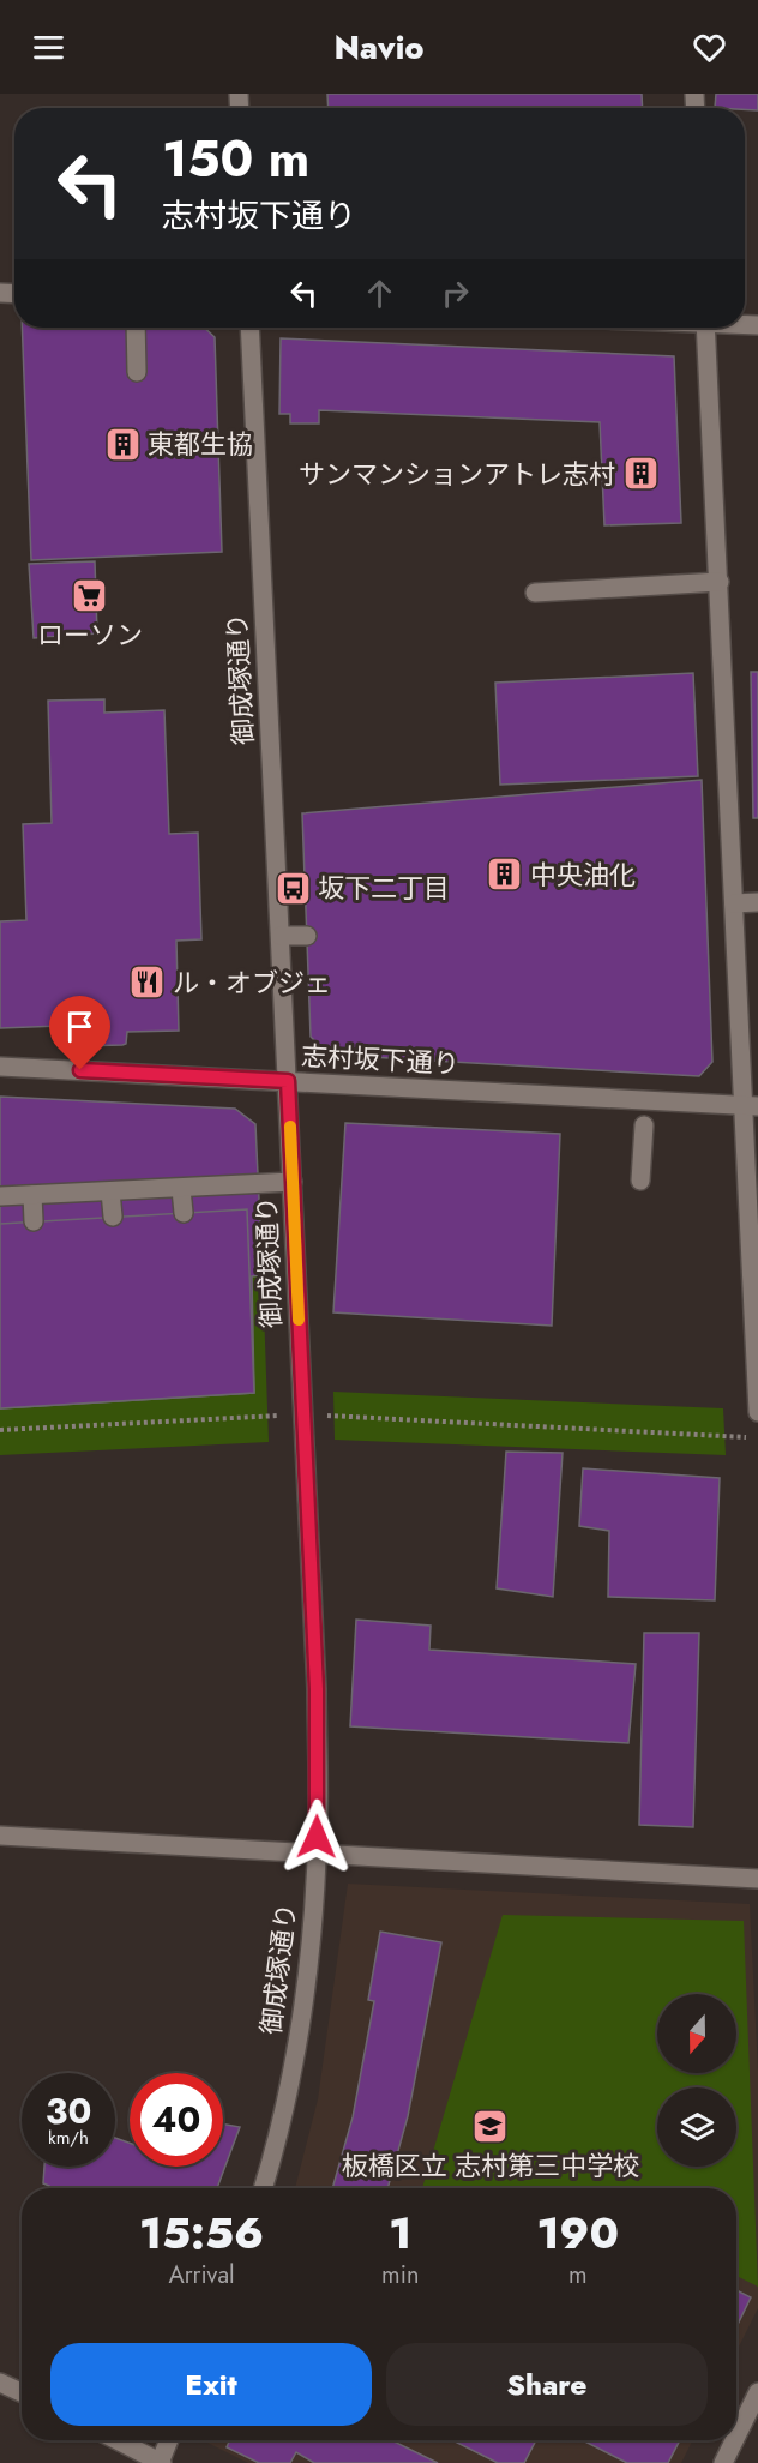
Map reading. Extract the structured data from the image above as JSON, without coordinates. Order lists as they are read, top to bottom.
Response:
{
  "streets": {
    "street": ["御成塚通り", "志村坂下通り"]
  },
  "crossings": [
    ["御成塚通り", "志村坂下通り"]
  ],
  "places": {
    "building": ["東都生協", "サンマンションアトレ志村", "中央油化"],
    "supermarket": ["ローソン"],
    "bus stop": ["坂下二丁目"],
    "restaurant": ["ル・オブジェ"],
    "school or university": ["板橋区立 志村第三中学校"]
  },
  "north": "bottom",
  "page": {
    "header": "Navio",
    "turn": ["150 m", "志村坂下通り"],
    "speed": "30 km/h",
    "limit": "40",
    "eta": [
      "15:56",
      "Arrival",
      "1",
      "min",
      "190",
      "m"
    ],
    "buttons": ["Exit", "Share"]
  }
}
